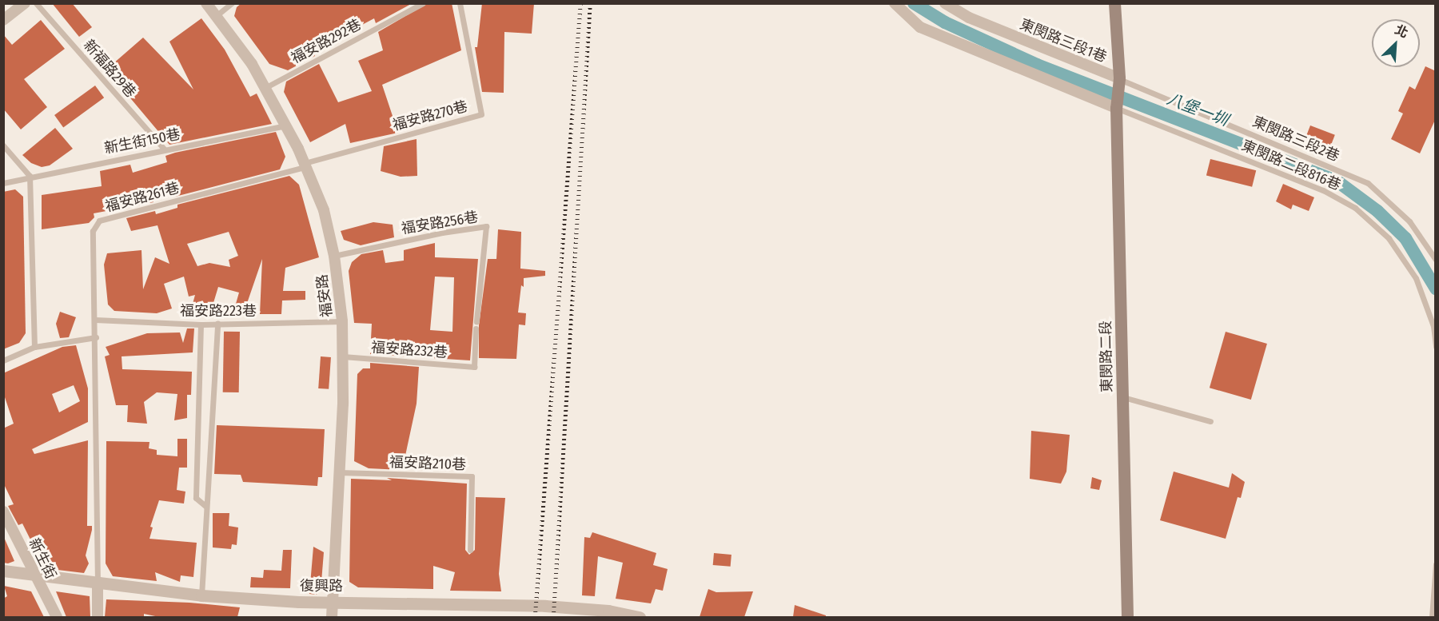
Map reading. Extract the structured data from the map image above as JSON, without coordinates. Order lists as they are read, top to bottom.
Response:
{
  "streets": {
    "main road": ["東閔路二段"],
    "street": [
      "東閔路三段1巷",
      "福安路",
      "新生街",
      "復興路"
    ],
    "lane": [
      "福安路292巷",
      "新福路29巷",
      "福安路270巷",
      "東閔路三段2巷",
      "新生街150巷",
      "東閔路二段816巷",
      "福安路261巷",
      "福安路256巷",
      "福安路223巷",
      "福安路232巷",
      "福安路210巷"
    ]
  },
  "crossings": [
    ["東閔路三段1巷", "東閔路三段2巷"],
    ["東閔路三段1巷", "東閔路二段"],
    ["福安路292巷", "福安路"],
    ["新福路29巷", "新生街150巷"],
    ["福安路270巷", "福安路261巷"],
    ["福安路270巷", "福安路"],
    ["東閔路三段2巷", "東閔路二段"],
    ["新生街150巷", "福安路"],
    ["東閔路二段816巷", "東閔路二段"],
    ["福安路261巷", "福安路"],
    ["福安路261巷", "福安路223巷"],
    ["福安路261巷", "復興路"],
    ["福安路256巷", "福安路"],
    ["福安路", "福安路223巷"],
    ["福安路", "福安路232巷"],
    ["福安路", "福安路210巷"],
    ["福安路", "復興路"],
    ["新生街", "復興路"]
  ],
  "water": ["八堡一圳"],
  "north": "top right"
}
